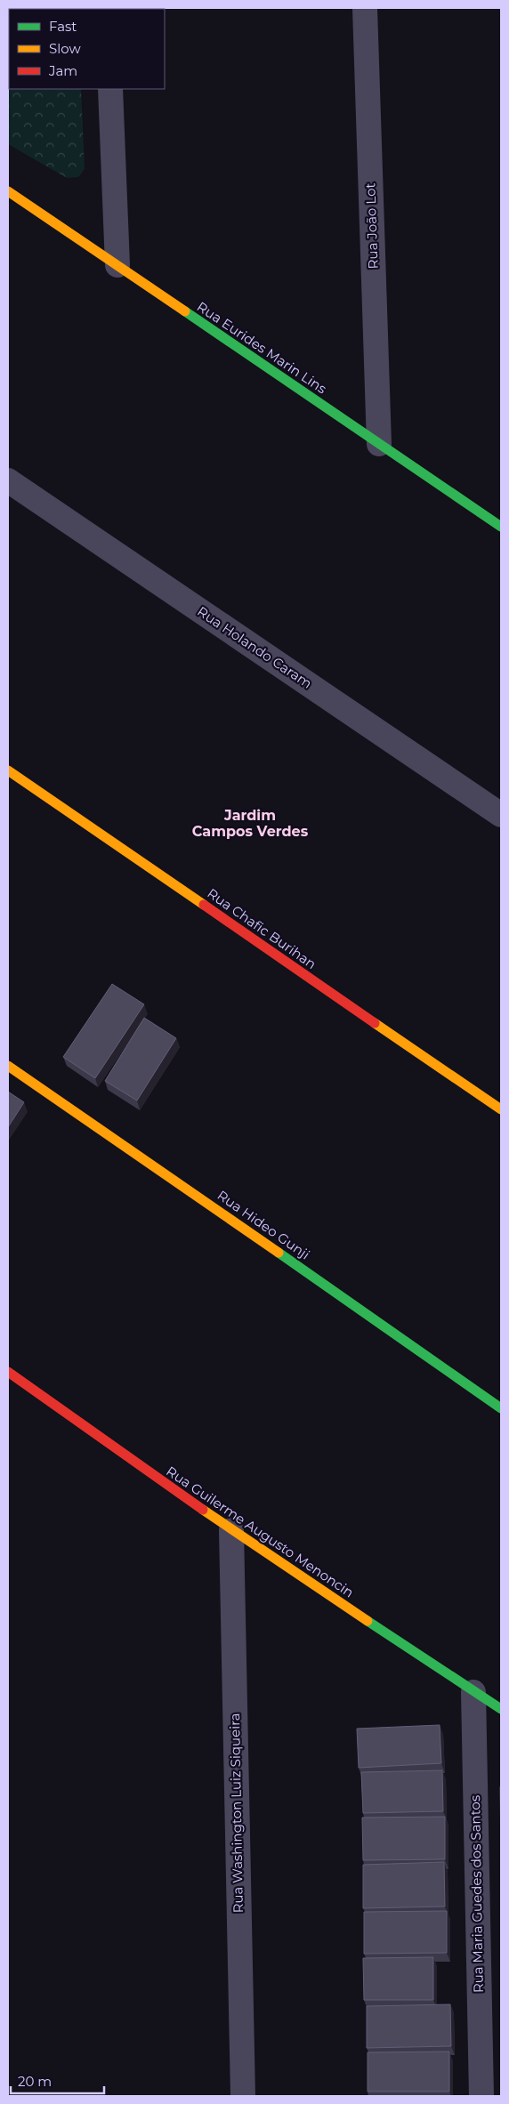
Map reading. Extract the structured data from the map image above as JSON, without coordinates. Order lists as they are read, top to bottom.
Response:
{
  "streets": {
    "street": [
      "Rua João Lot",
      "Rua Eurides Marin Lins",
      "Rua Holando Caram",
      "Rua Chafic Burihan",
      "Rua Hideo Gunji",
      "Rua Guilerme Augusto Menoncin",
      "Rua Washington Luiz Siqueira",
      "Rua Maria Guedes dos Santos"
    ]
  },
  "crossings": [
    ["Rua João Lot", "Rua Eurides Marin Lins"],
    ["Rua Guilerme Augusto Menoncin", "Rua Washington Luiz Siqueira"],
    ["Rua Guilerme Augusto Menoncin", "Rua Maria Guedes dos Santos"]
  ],
  "districts": ["Jardim Campos Verdes"],
  "legend": ["Fast", "Slow", "Jam"],
  "scale_bar": "20 m"
}
